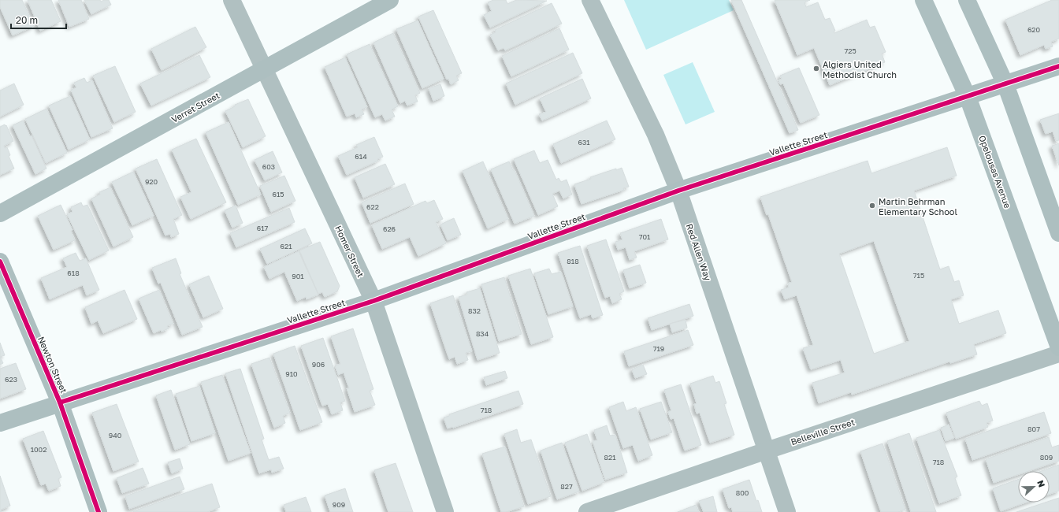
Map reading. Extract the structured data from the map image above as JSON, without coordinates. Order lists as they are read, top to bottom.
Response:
{
  "streets": {
    "street": [
      "Verret Street",
      "Vallette Street",
      "Opelousas Avenue",
      "Homer Street",
      "Red Allen Way",
      "Newton Street",
      "Belleville Street"
    ]
  },
  "crossings": [
    ["Verret Street", "Homer Street"],
    ["Vallette Street", "Opelousas Avenue"],
    ["Vallette Street", "Homer Street"],
    ["Vallette Street", "Red Allen Way"],
    ["Vallette Street", "Newton Street"],
    ["Red Allen Way", "Belleville Street"]
  ],
  "places": ["Algiers United Methodist Church", "Martin Behrman Elementary School"],
  "house_numbers": [
    "620",
    "725",
    "631",
    "614",
    "603",
    "920",
    "615",
    "622",
    "617",
    "626",
    "701",
    "621",
    "818",
    "618",
    "715",
    "901",
    "832",
    "834",
    "719",
    "906",
    "910",
    "623",
    "718",
    "807",
    "940",
    "1002",
    "821",
    "809",
    "718",
    "827",
    "800",
    "909"
  ],
  "scale_bar": "20 m",
  "north": "right"
}
